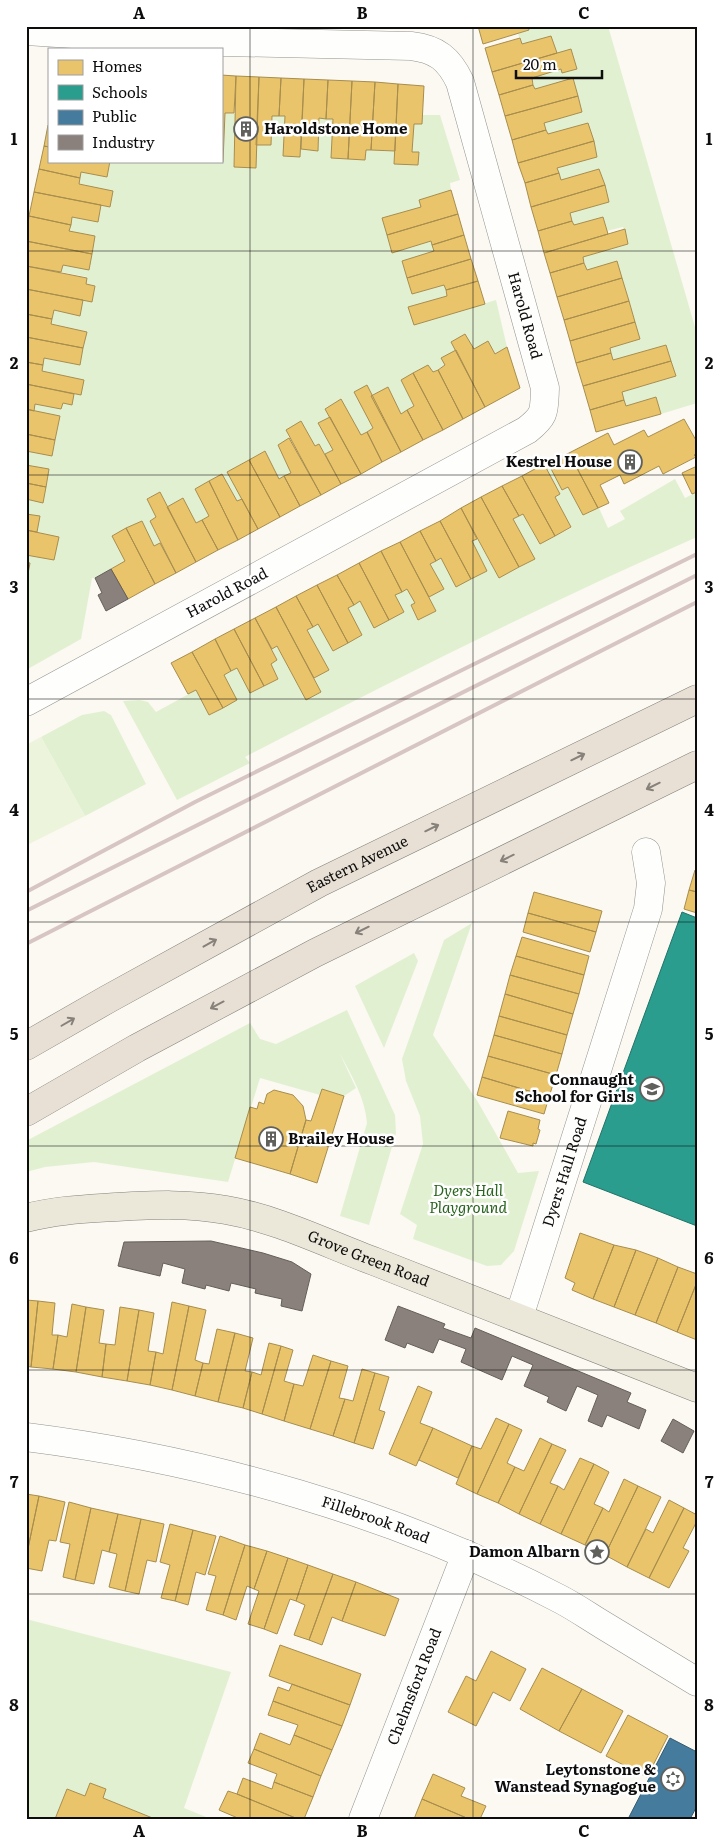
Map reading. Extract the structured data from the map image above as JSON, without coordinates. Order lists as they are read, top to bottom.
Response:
{
  "streets": {
    "highway": ["Eastern Avenue"],
    "main road": ["Grove Green Road"],
    "street": [
      "Harold Road",
      "Dyers Hall Road",
      "Fillebrook Road",
      "Chelmsford Road"
    ]
  },
  "crossings": [
    ["Dyers Hall Road", "Grove Green Road"],
    ["Fillebrook Road", "Chelmsford Road"]
  ],
  "parks": ["Dyers Hall Playground"],
  "places": {
    "building": ["Haroldstone Home", "Kestrel House", "Brailey House"],
    "school or university": ["Connaught School for Girls"],
    "place": ["Damon Albarn"],
    "synagogue": ["Leytonstone & Wanstead Synagogue"]
  },
  "legend": [
    "Homes",
    "Schools",
    "Public",
    "Industry"
  ],
  "scale_bar": "20 m",
  "grid": {
    "columns": ["A", "B", "C"],
    "rows": [
      "1",
      "2",
      "3",
      "4",
      "5",
      "6",
      "7",
      "8"
    ]
  }
}
